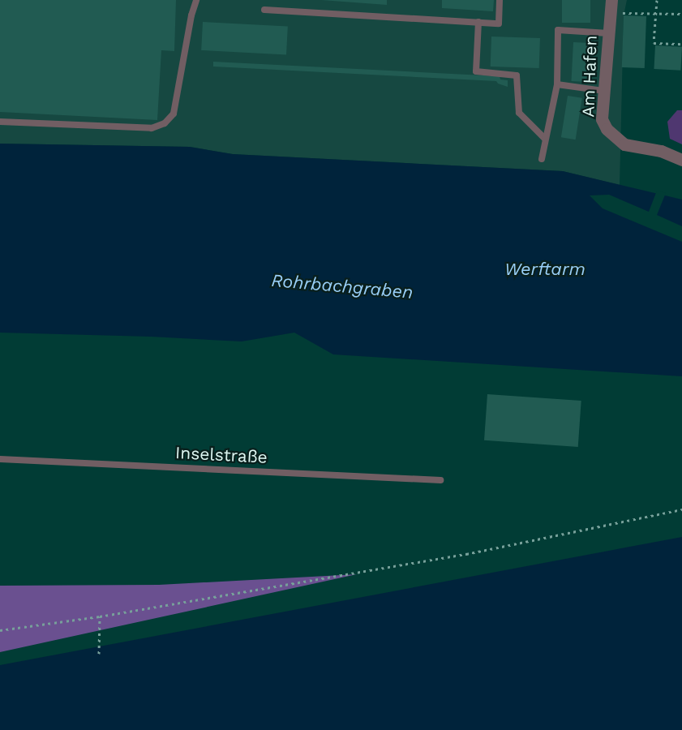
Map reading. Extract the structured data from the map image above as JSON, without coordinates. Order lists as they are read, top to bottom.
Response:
{
  "streets": {
    "street": ["Am Hafen"],
    "lane": ["Inselstraße"]
  },
  "water": ["Werftarm", "Rohrbachgraben"]
}
